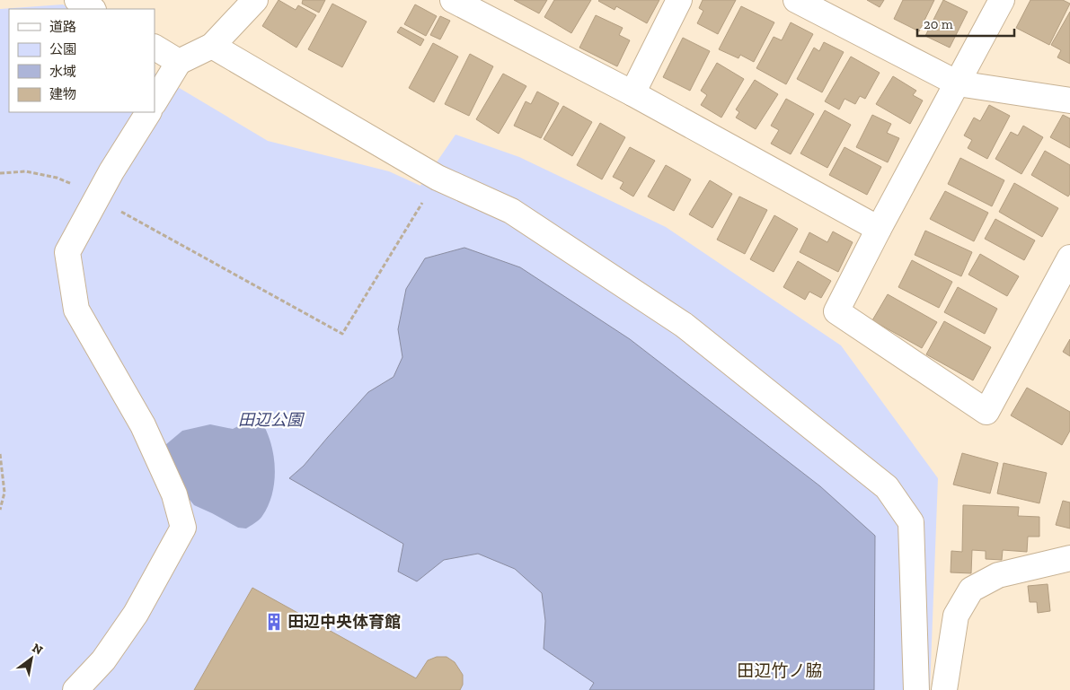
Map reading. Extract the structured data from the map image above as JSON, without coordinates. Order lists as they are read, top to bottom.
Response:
{
  "districts": ["田辺竹ノ脇"],
  "parks": ["田辺公園"],
  "places": {
    "building": ["田辺中央体育館"]
  },
  "legend": [
    "道路",
    "公園",
    "水域",
    "建物"
  ],
  "scale_bar": "20 m",
  "north": "top right"
}
